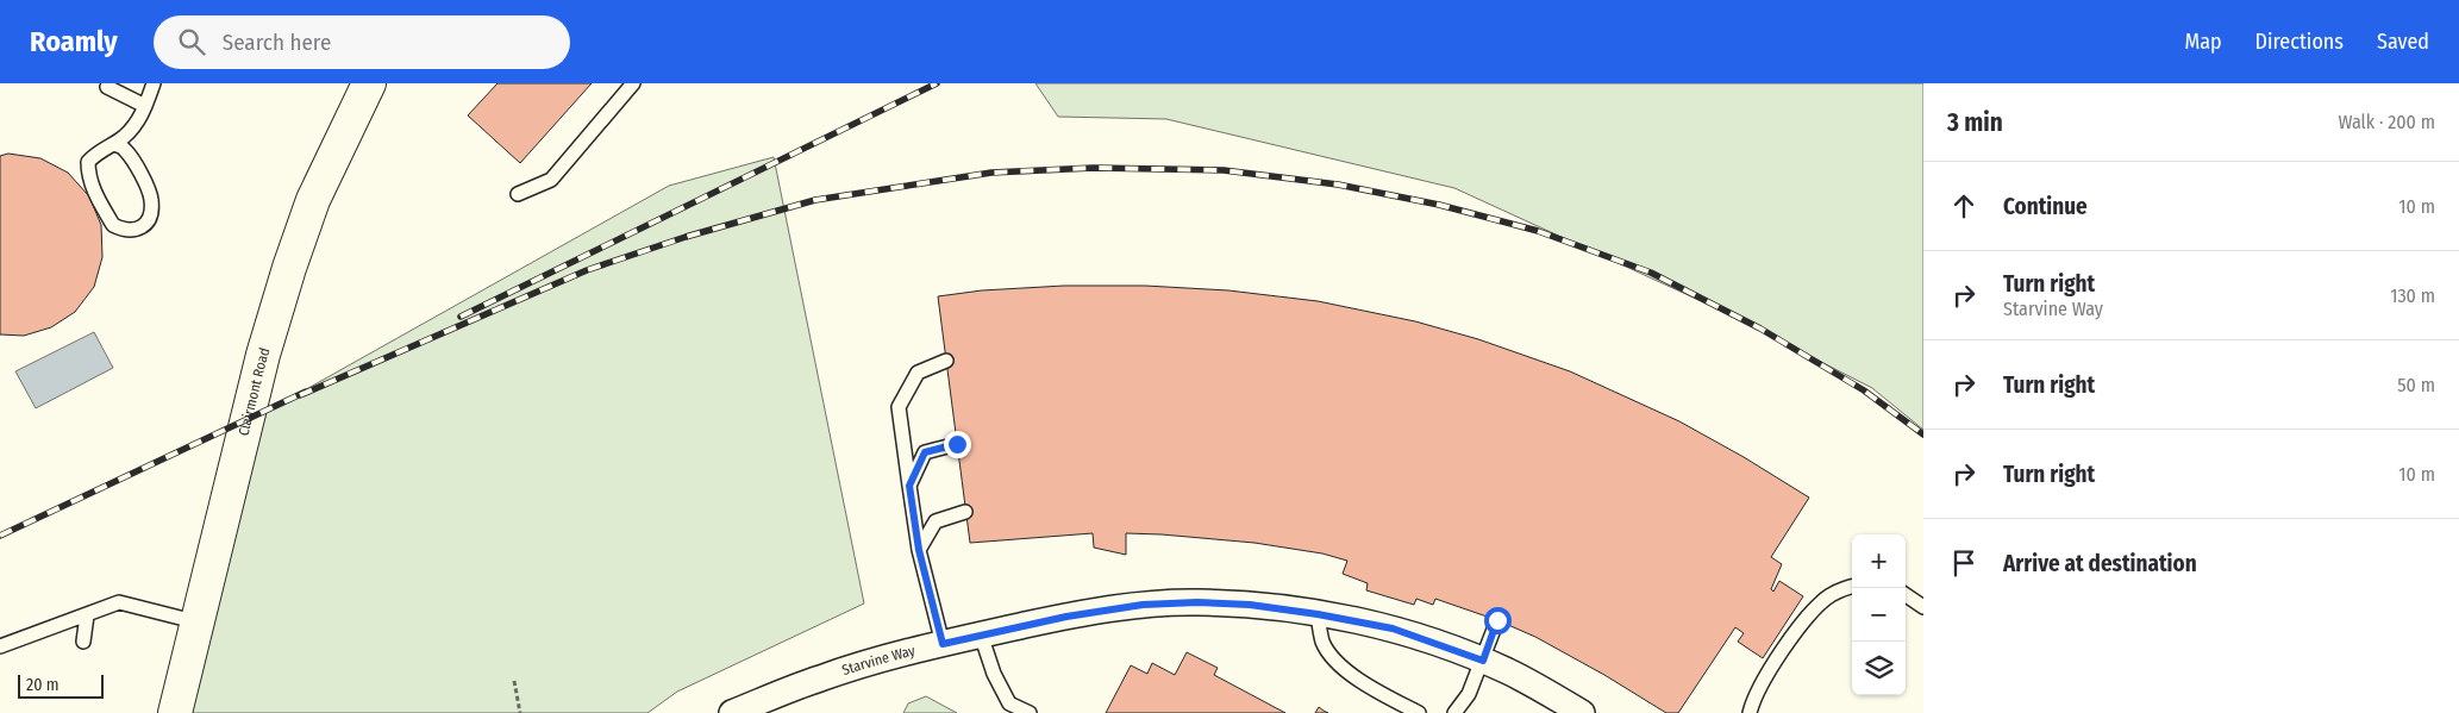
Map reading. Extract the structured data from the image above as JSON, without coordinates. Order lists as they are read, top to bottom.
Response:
{
  "streets": {
    "main road": ["Clairmont Road"],
    "street": ["Starvine Way"]
  },
  "scale_bar": "20 m",
  "page": {
    "header": "Roamly",
    "search": "Search here",
    "nav": ["Map", "Directions", "Saved"],
    "heading": ["3 min", "Walk · 200 m"],
    "list": [
      ["Continue", "10 m"],
      ["Turn right", "Starvine Way", "130 m"],
      ["Turn right", "50 m"],
      ["Turn right", "10 m"],
      "Arrive at destination"
    ],
    "map_buttons": ["+", "−"],
    "scale": "20 m"
  }
}
